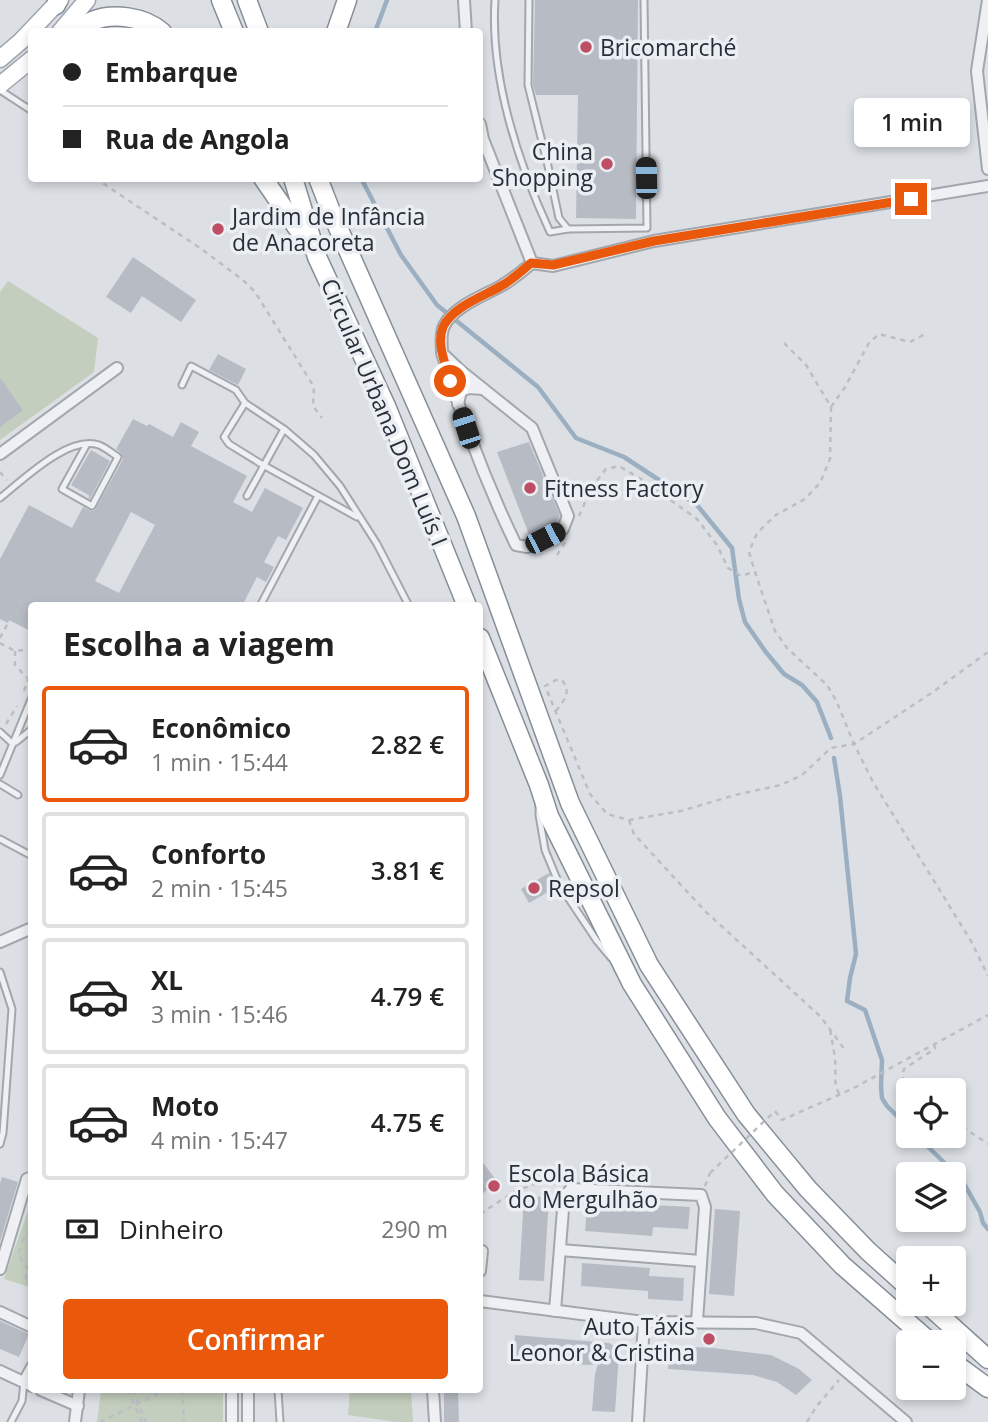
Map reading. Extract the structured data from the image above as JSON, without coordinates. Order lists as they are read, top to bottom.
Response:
{
  "streets": {
    "highway": ["Circular Urbana Dom Luís I"]
  },
  "places": [
    "Bricomarché",
    "China Shopping",
    "Jardim de Infância de Anacoreta",
    "Fitness Factory",
    "Repsol",
    "Escola Básica do Mergulhão",
    "Auto Táxis Leonor & Cristina"
  ],
  "page": {
    "banner": ["Embarque", "Rua de Angola"],
    "bubble": "1 min",
    "heading": "Escolha a viagem",
    "list": [
      {
        "name": "Econômico",
        "note": "1 min · 15:44",
        "value": "2.82 €"
      },
      {
        "name": "Conforto",
        "note": "2 min · 15:45",
        "value": "3.81 €"
      },
      {
        "name": "XL",
        "note": "3 min · 15:46",
        "value": "4.79 €"
      },
      {
        "name": "Moto",
        "note": "4 min · 15:47",
        "value": "4.75 €"
      }
    ],
    "map_buttons": ["+", "−"],
    "pay": ["Dinheiro", "290 m"],
    "buttons": "Confirmar"
  }
}
